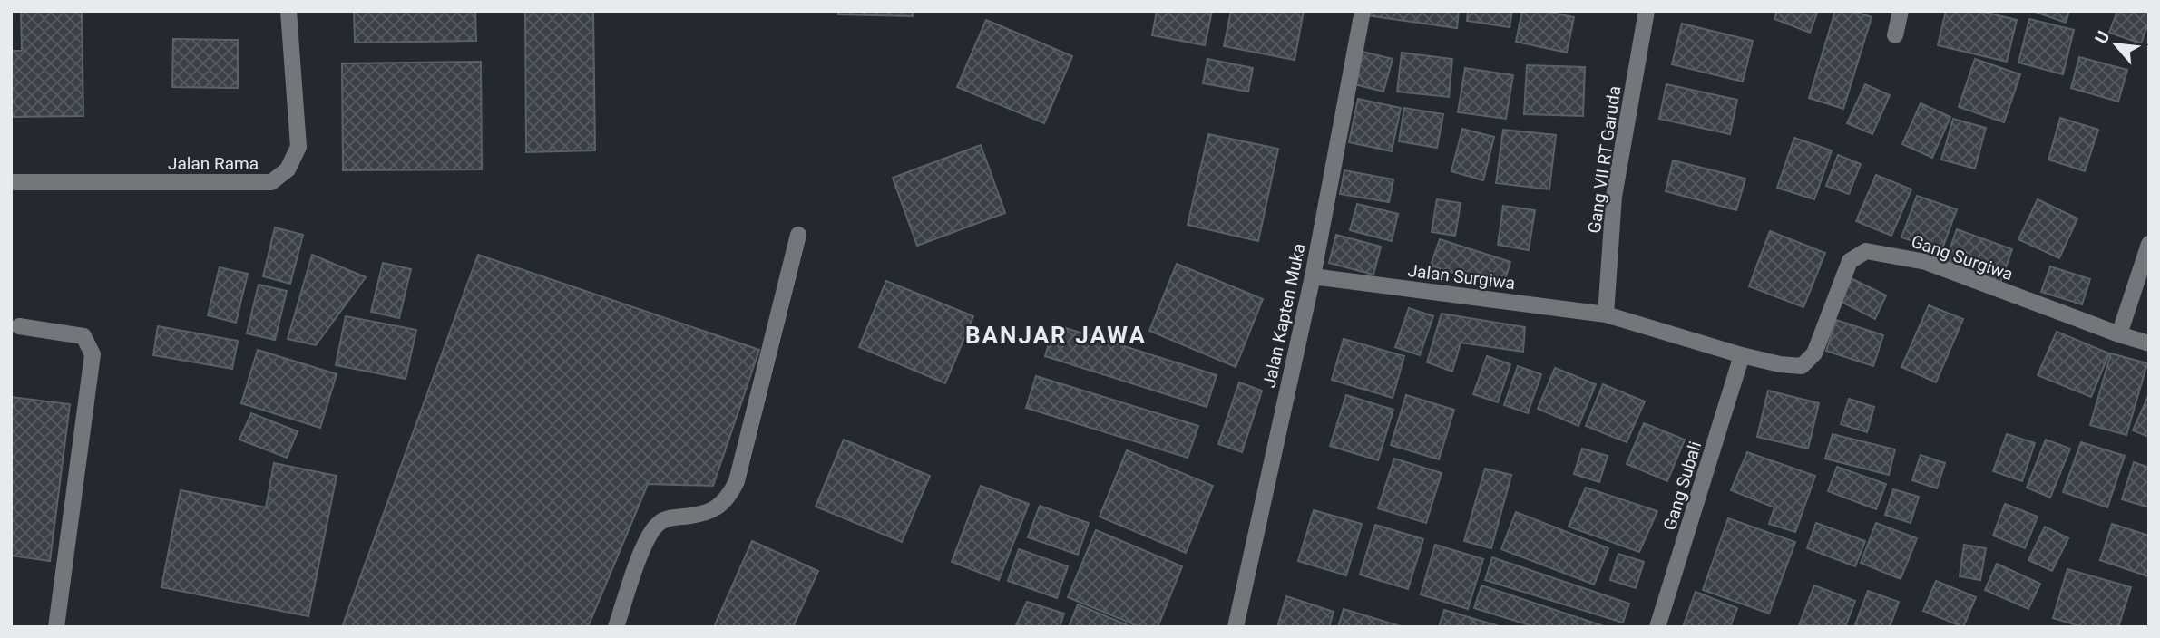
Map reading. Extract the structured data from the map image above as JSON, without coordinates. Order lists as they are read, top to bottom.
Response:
{
  "streets": {
    "street": [
      "Gang VII RT Garuda",
      "Jalan Rama",
      "Gang Surgiwa",
      "Jalan Surgiwa",
      "Jalan Kapten Muka",
      "Gang Subali"
    ]
  },
  "crossings": [
    ["Gang VII RT Garuda", "Gang Surgiwa"],
    ["Gang VII RT Garuda", "Jalan Surgiwa"],
    ["Gang Surgiwa", "Jalan Surgiwa"],
    ["Gang Surgiwa", "Gang Subali"],
    ["Jalan Surgiwa", "Jalan Kapten Muka"]
  ],
  "districts": ["BANJAR JAWA"],
  "north": "top left"
}
